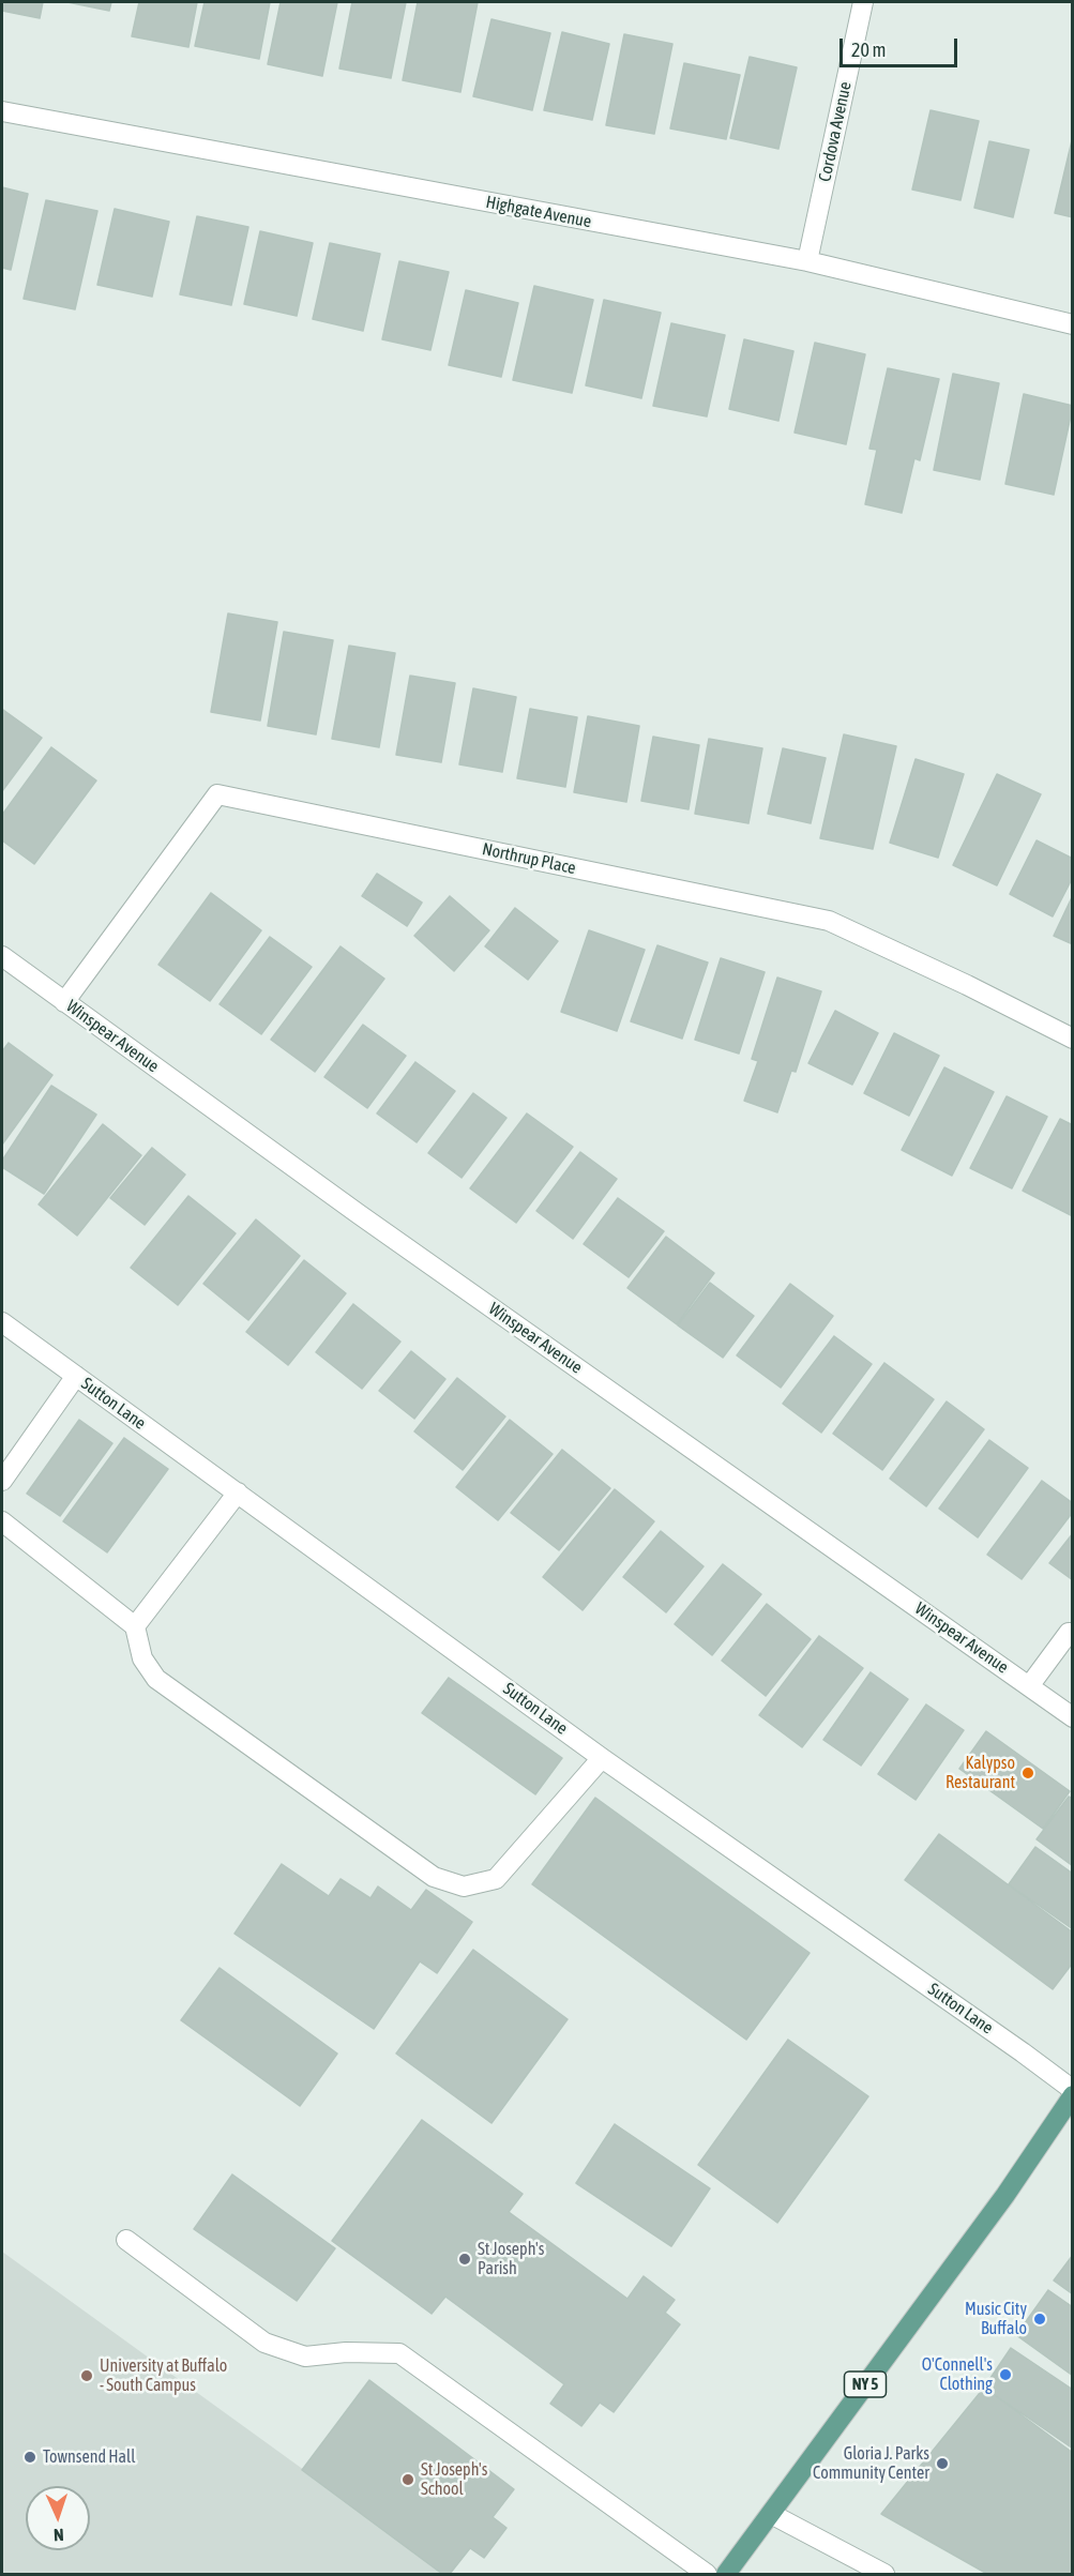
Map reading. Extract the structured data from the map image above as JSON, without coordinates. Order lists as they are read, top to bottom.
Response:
{
  "streets": {
    "main road": ["NY 5"],
    "street": [
      "Cordova Avenue",
      "Highgate Avenue",
      "Northrup Place",
      "Winspear Avenue",
      "Sutton Lane"
    ]
  },
  "crossings": [
    ["Cordova Avenue", "Highgate Avenue"],
    ["Northrup Place", "Winspear Avenue"]
  ],
  "places": [
    "Kalypso Restaurant",
    "St Joseph's Parish",
    "Music City Buffalo",
    "O'Connell's Clothing",
    "University at Buffalo - South Campus",
    "Townsend Hall",
    "Gloria J. Parks Community Center",
    "St Joseph's School"
  ],
  "scale_bar": "20 m",
  "north": "bottom"
}
